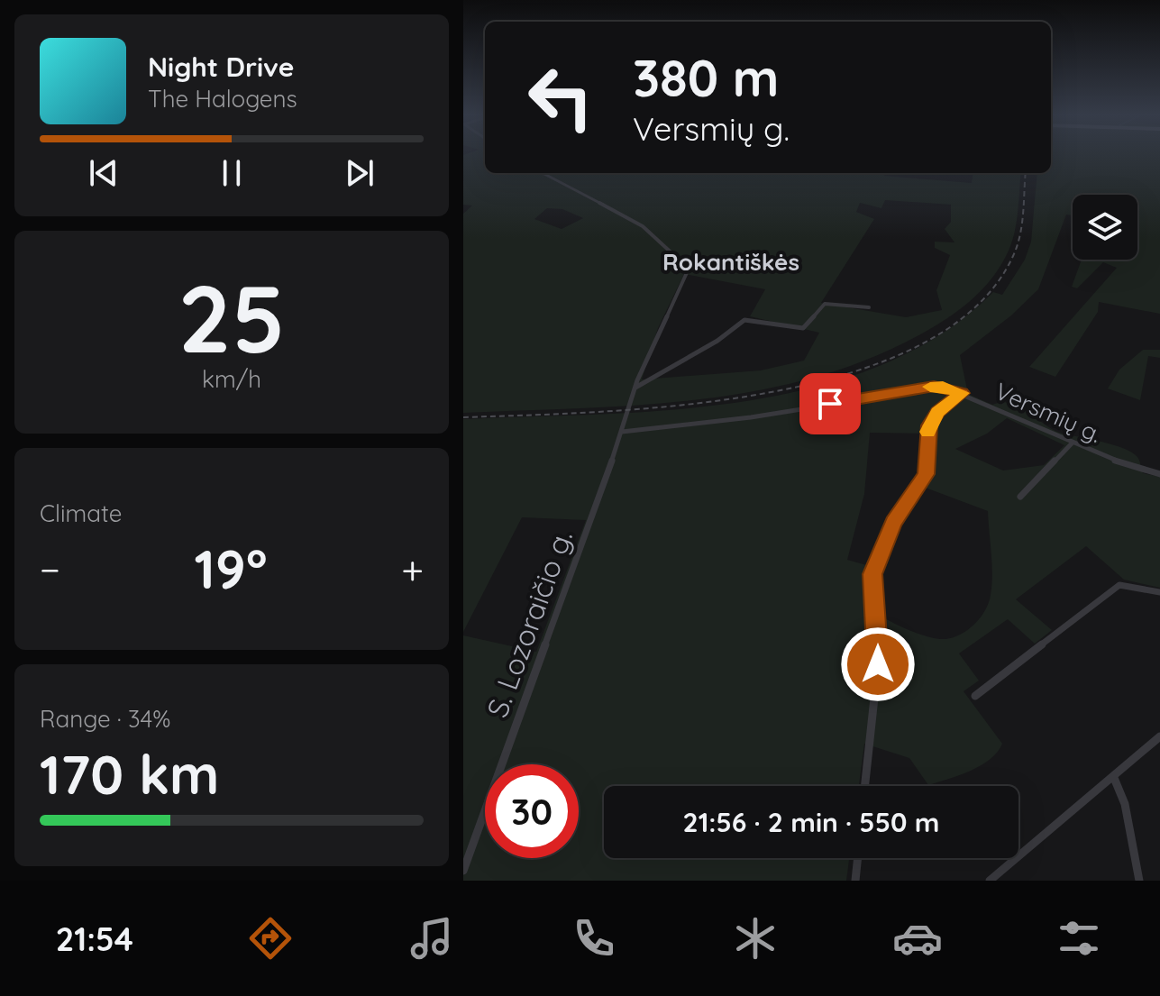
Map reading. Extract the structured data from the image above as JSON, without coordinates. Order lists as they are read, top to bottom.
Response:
{
  "streets": {
    "street": ["Versmių g.", "S. Lozoraičio g."]
  },
  "crossings": [
    ["Versmių g.", "S. Lozoraičio g."]
  ],
  "districts": ["Rokantiškės"],
  "page": {
    "turn": ["380 m", "Versmių g."],
    "song": ["Night Drive", "The Halogens"],
    "tile": [
      ["25", "km/h"],
      "Climate",
      ["Range · 34%", "170 km"]
    ],
    "heat": ["−", "19°", "+"],
    "limit": "30",
    "trip": "21:56 · 2 min · 550 m",
    "tabs": "21:54"
  }
}
